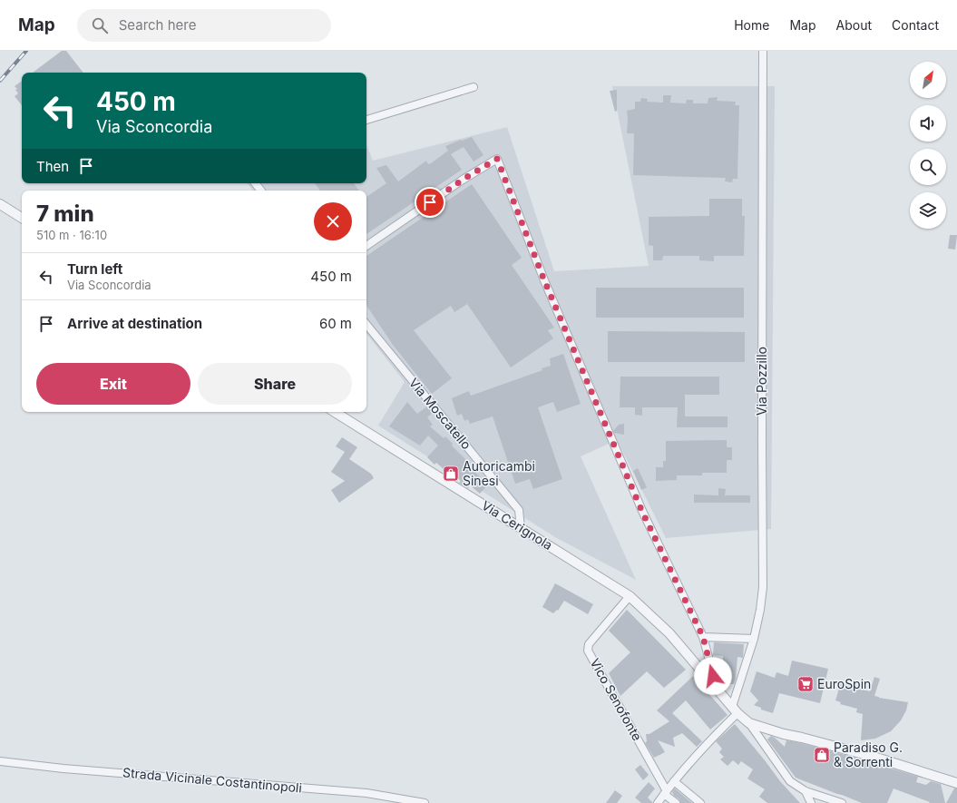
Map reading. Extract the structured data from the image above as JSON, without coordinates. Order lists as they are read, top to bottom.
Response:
{
  "streets": {
    "street": [
      "Via Pozzillo",
      "Via Moscatello",
      "Via Cerignola",
      "Vico Senofonte",
      "Strada Vicinale Costantinopoli"
    ]
  },
  "crossings": [
    ["Via Pozzillo", "Via Cerignola"],
    ["Via Moscatello", "Via Cerignola"],
    ["Via Cerignola", "Vico Senofonte"]
  ],
  "places": {
    "shop": ["Autoricambi Sinesi", "Paradiso G. & Sorrenti"],
    "supermarket": ["EuroSpin"]
  },
  "north": "top right",
  "page": {
    "header": "Map",
    "search": "Search here",
    "nav": [
      "Home",
      "Map",
      "About",
      "Contact"
    ],
    "turn": ["450 m", "Via Sconcordia"],
    "then": "Then",
    "heading": ["7 min", "510 m · 16:10"],
    "list": [
      {
        "name": "Turn left",
        "note": "Via Sconcordia",
        "value": "450 m"
      },
      {
        "name": "Arrive at destination",
        "value": "60 m"
      }
    ],
    "buttons": ["Exit", "Share"]
  }
}
